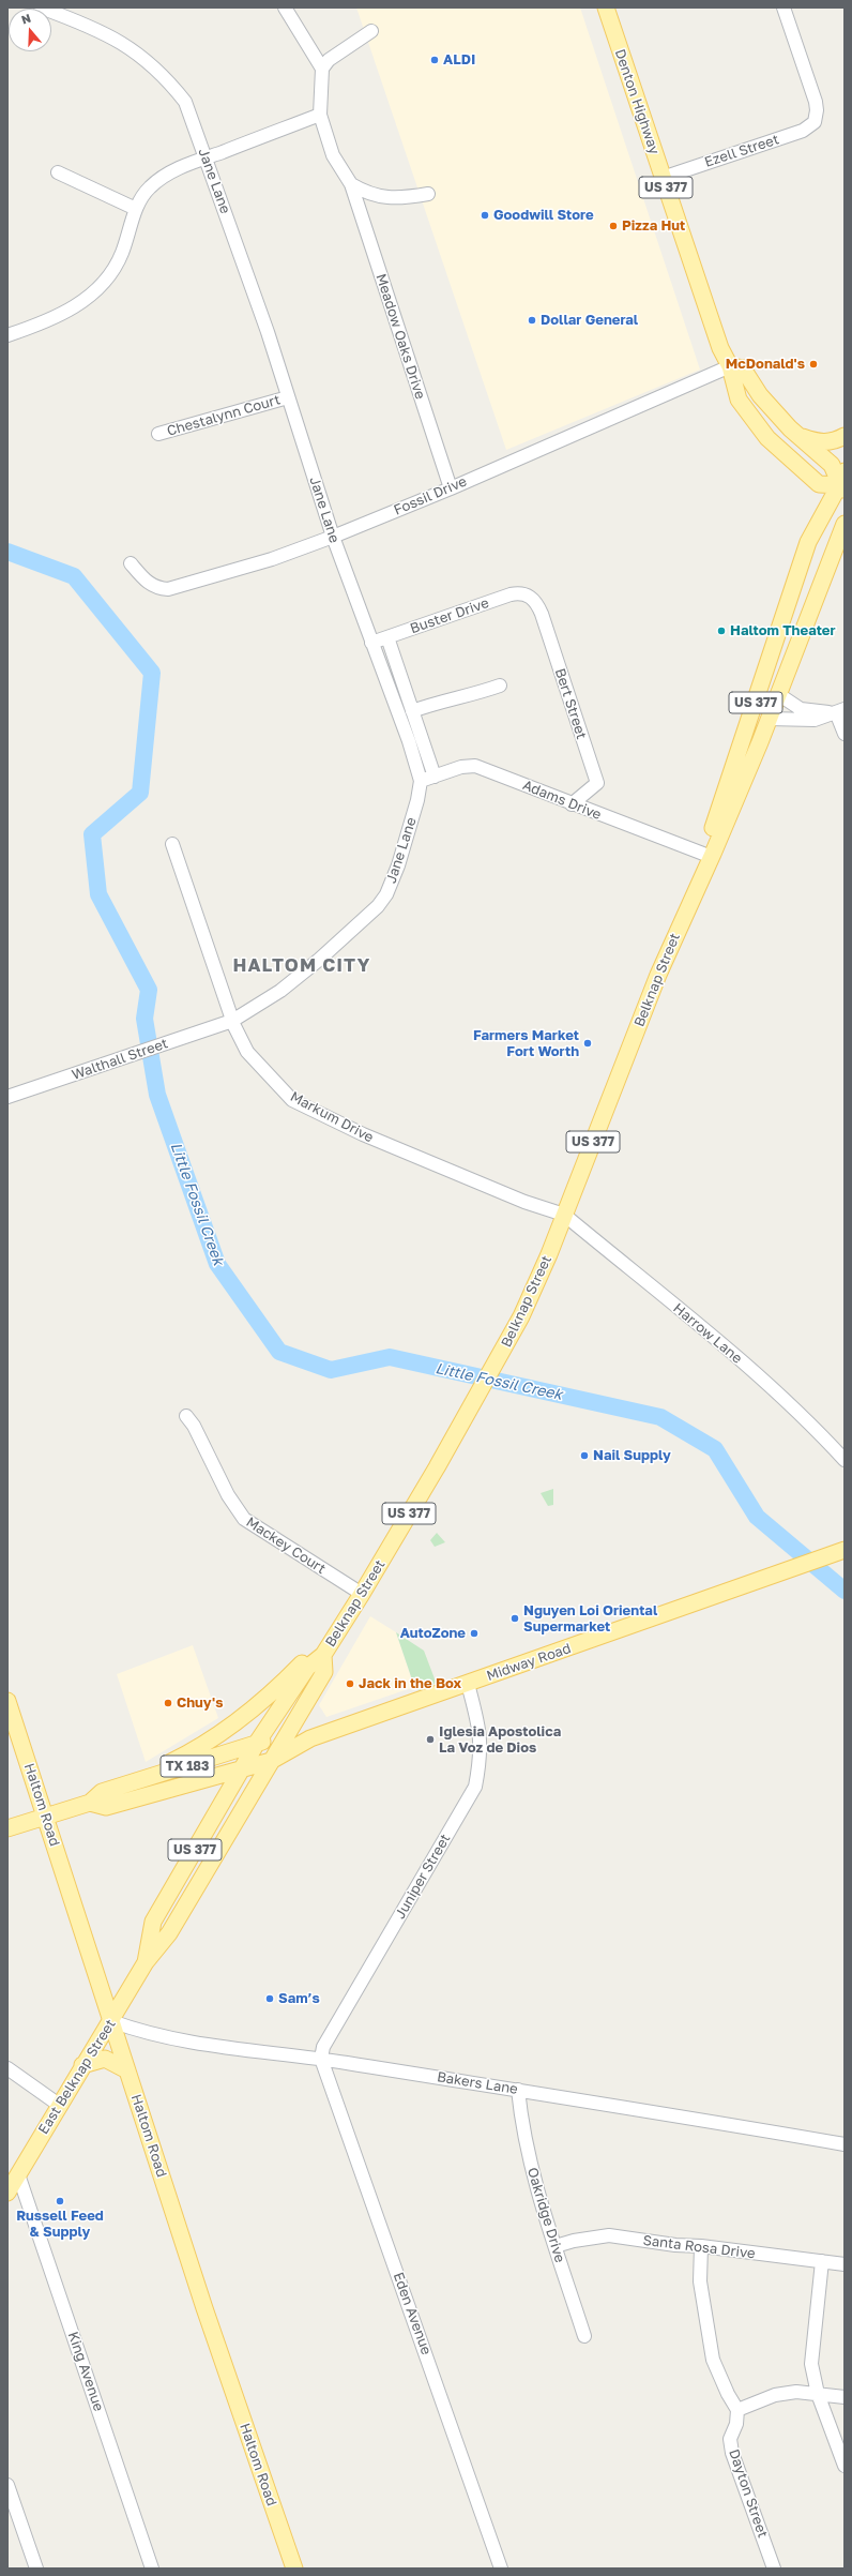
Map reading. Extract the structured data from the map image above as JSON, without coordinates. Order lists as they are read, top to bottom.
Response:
{
  "streets": {
    "main road": [
      "Denton Highway",
      "US 377",
      "Belknap Street",
      "Midway Road",
      "TX 183",
      "Haltom Road",
      "East Belknap Street"
    ],
    "street": [
      "Ezell Street",
      "Jane Lane",
      "Meadow Oaks Drive",
      "Chestalynn Court",
      "Fossil Drive",
      "Buster Drive",
      "Bert Street",
      "Adams Drive",
      "Walthall Street",
      "Markum Drive",
      "Harrow Lane",
      "Mackey Court",
      "Juniper Street",
      "Bakers Lane",
      "Oakridge Drive",
      "Santa Rosa Drive",
      "Eden Avenue",
      "King Avenue",
      "Dayton Street"
    ]
  },
  "crossings": [
    ["Denton Highway", "Ezell Street"],
    ["Denton Highway", "Fossil Drive"],
    ["Denton Highway", "Belknap Street"],
    ["Jane Lane", "Chestalynn Court"],
    ["Jane Lane", "Fossil Drive"],
    ["Jane Lane", "Buster Drive"],
    ["Jane Lane", "Adams Drive"],
    ["Jane Lane", "Walthall Street"],
    ["Jane Lane", "Markum Drive"],
    ["Meadow Oaks Drive", "Fossil Drive"],
    ["Buster Drive", "Bert Street"],
    ["Bert Street", "Adams Drive"],
    ["Adams Drive", "Belknap Street"],
    ["Belknap Street", "Markum Drive"],
    ["Belknap Street", "Harrow Lane"],
    ["Belknap Street", "Mackey Court"],
    ["Belknap Street", "Midway Road"],
    ["Belknap Street", "TX 183"],
    ["Belknap Street", "East Belknap Street"],
    ["Walthall Street", "Markum Drive"],
    ["Markum Drive", "Harrow Lane"],
    ["Midway Road", "TX 183"],
    ["Midway Road", "Juniper Street"],
    ["TX 183", "Haltom Road"],
    ["Haltom Road", "East Belknap Street"],
    ["Haltom Road", "Bakers Lane"],
    ["Juniper Street", "Bakers Lane"],
    ["Juniper Street", "Eden Avenue"],
    ["East Belknap Street", "Bakers Lane"],
    ["East Belknap Street", "King Avenue"],
    ["Bakers Lane", "Oakridge Drive"],
    ["Bakers Lane", "Eden Avenue"],
    ["Oakridge Drive", "Santa Rosa Drive"]
  ],
  "districts": ["HALTOM CITY"],
  "water": ["Little Fossil Creek"],
  "places": [
    "ALDI",
    "Goodwill Store",
    "Pizza Hut",
    "Dollar General",
    "McDonald's",
    "Haltom Theater",
    "Farmers Market Fort Worth",
    "Nail Supply",
    "Nguyen Loi Oriental Supermarket",
    "AutoZone",
    "Jack in the Box",
    "Chuy's",
    "Iglesia Apostolica La Voz de Dios",
    "Sam’s",
    "Russell Feed & Supply"
  ],
  "north": "top"
}
